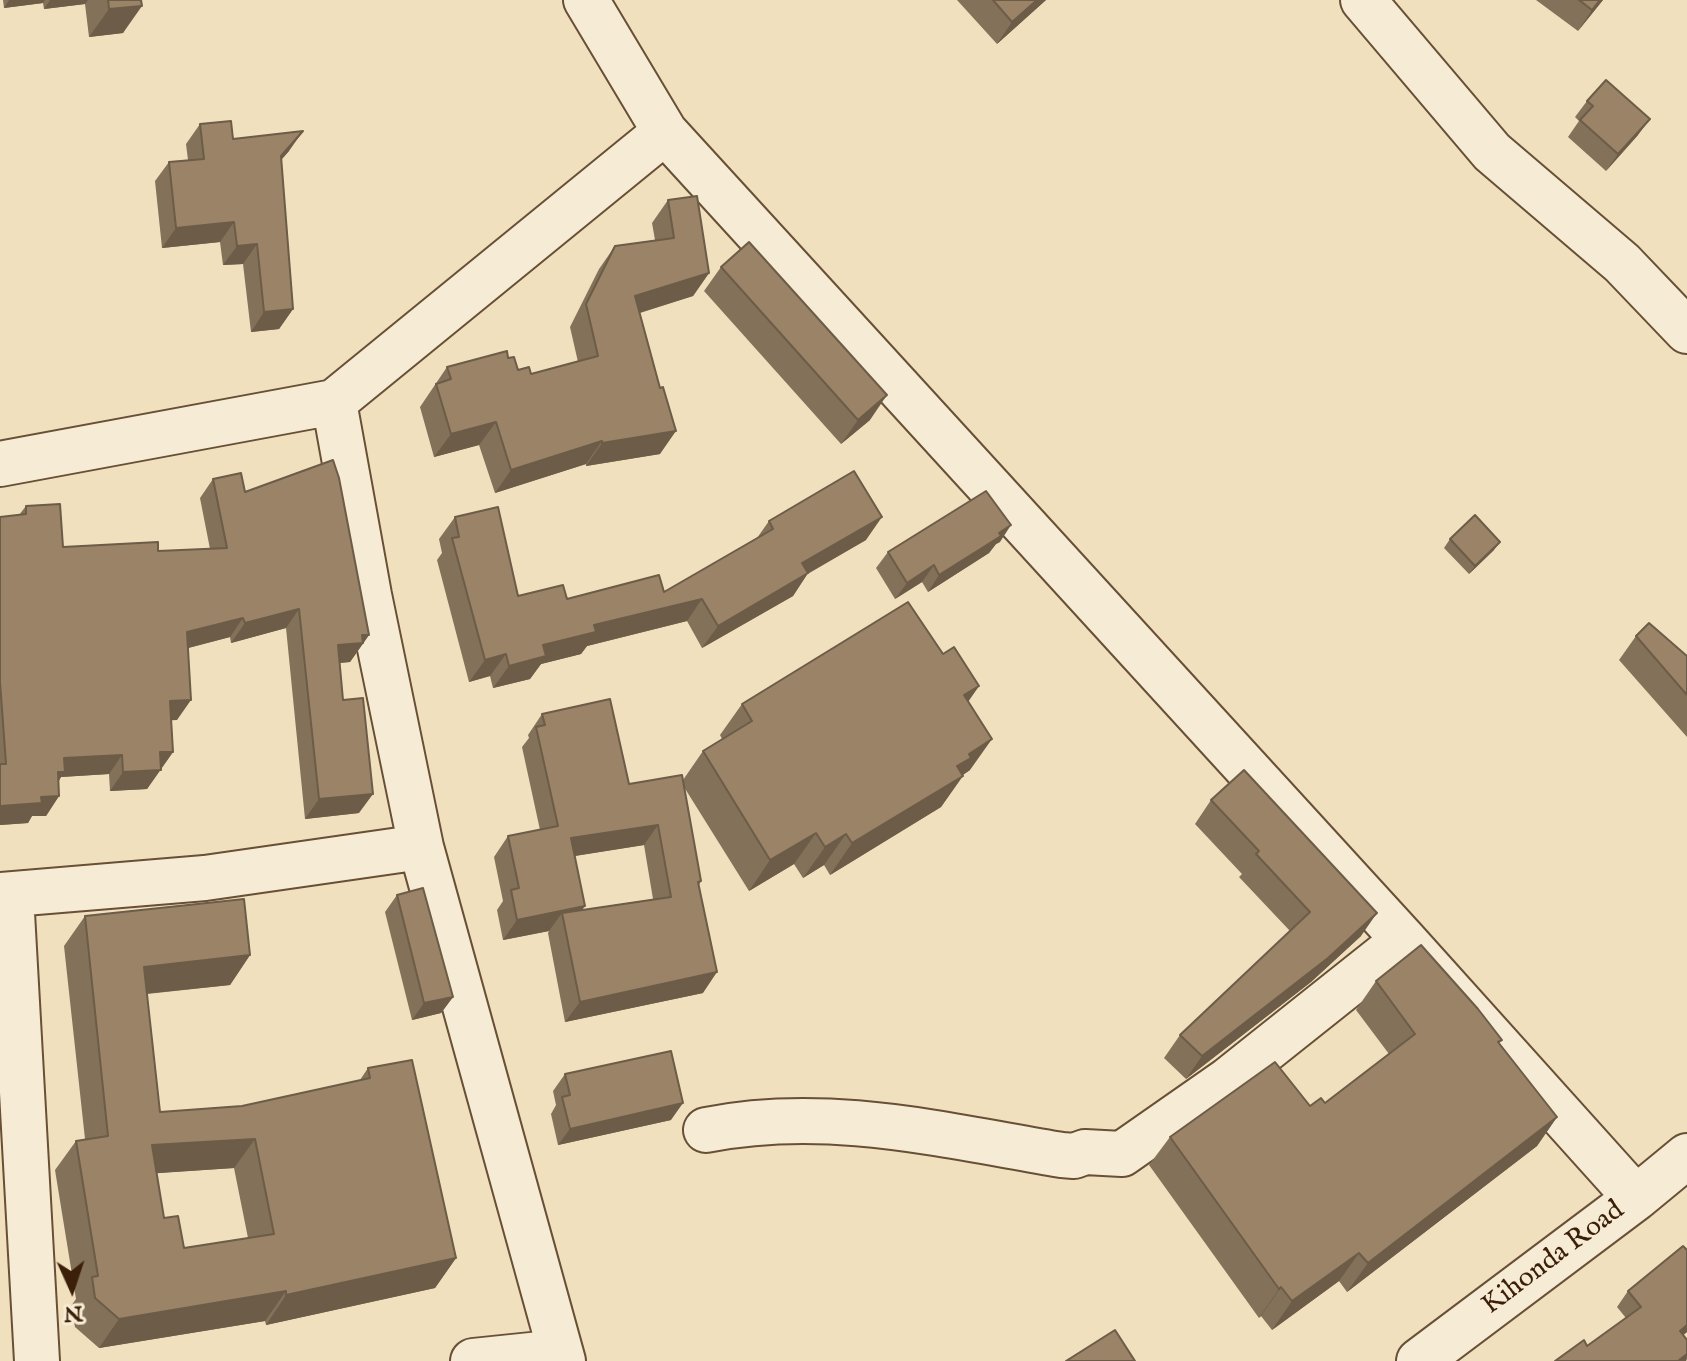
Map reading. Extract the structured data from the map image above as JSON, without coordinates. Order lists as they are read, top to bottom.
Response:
{
  "streets": {
    "street": ["Kihonda Road"]
  },
  "north": "bottom"
}
